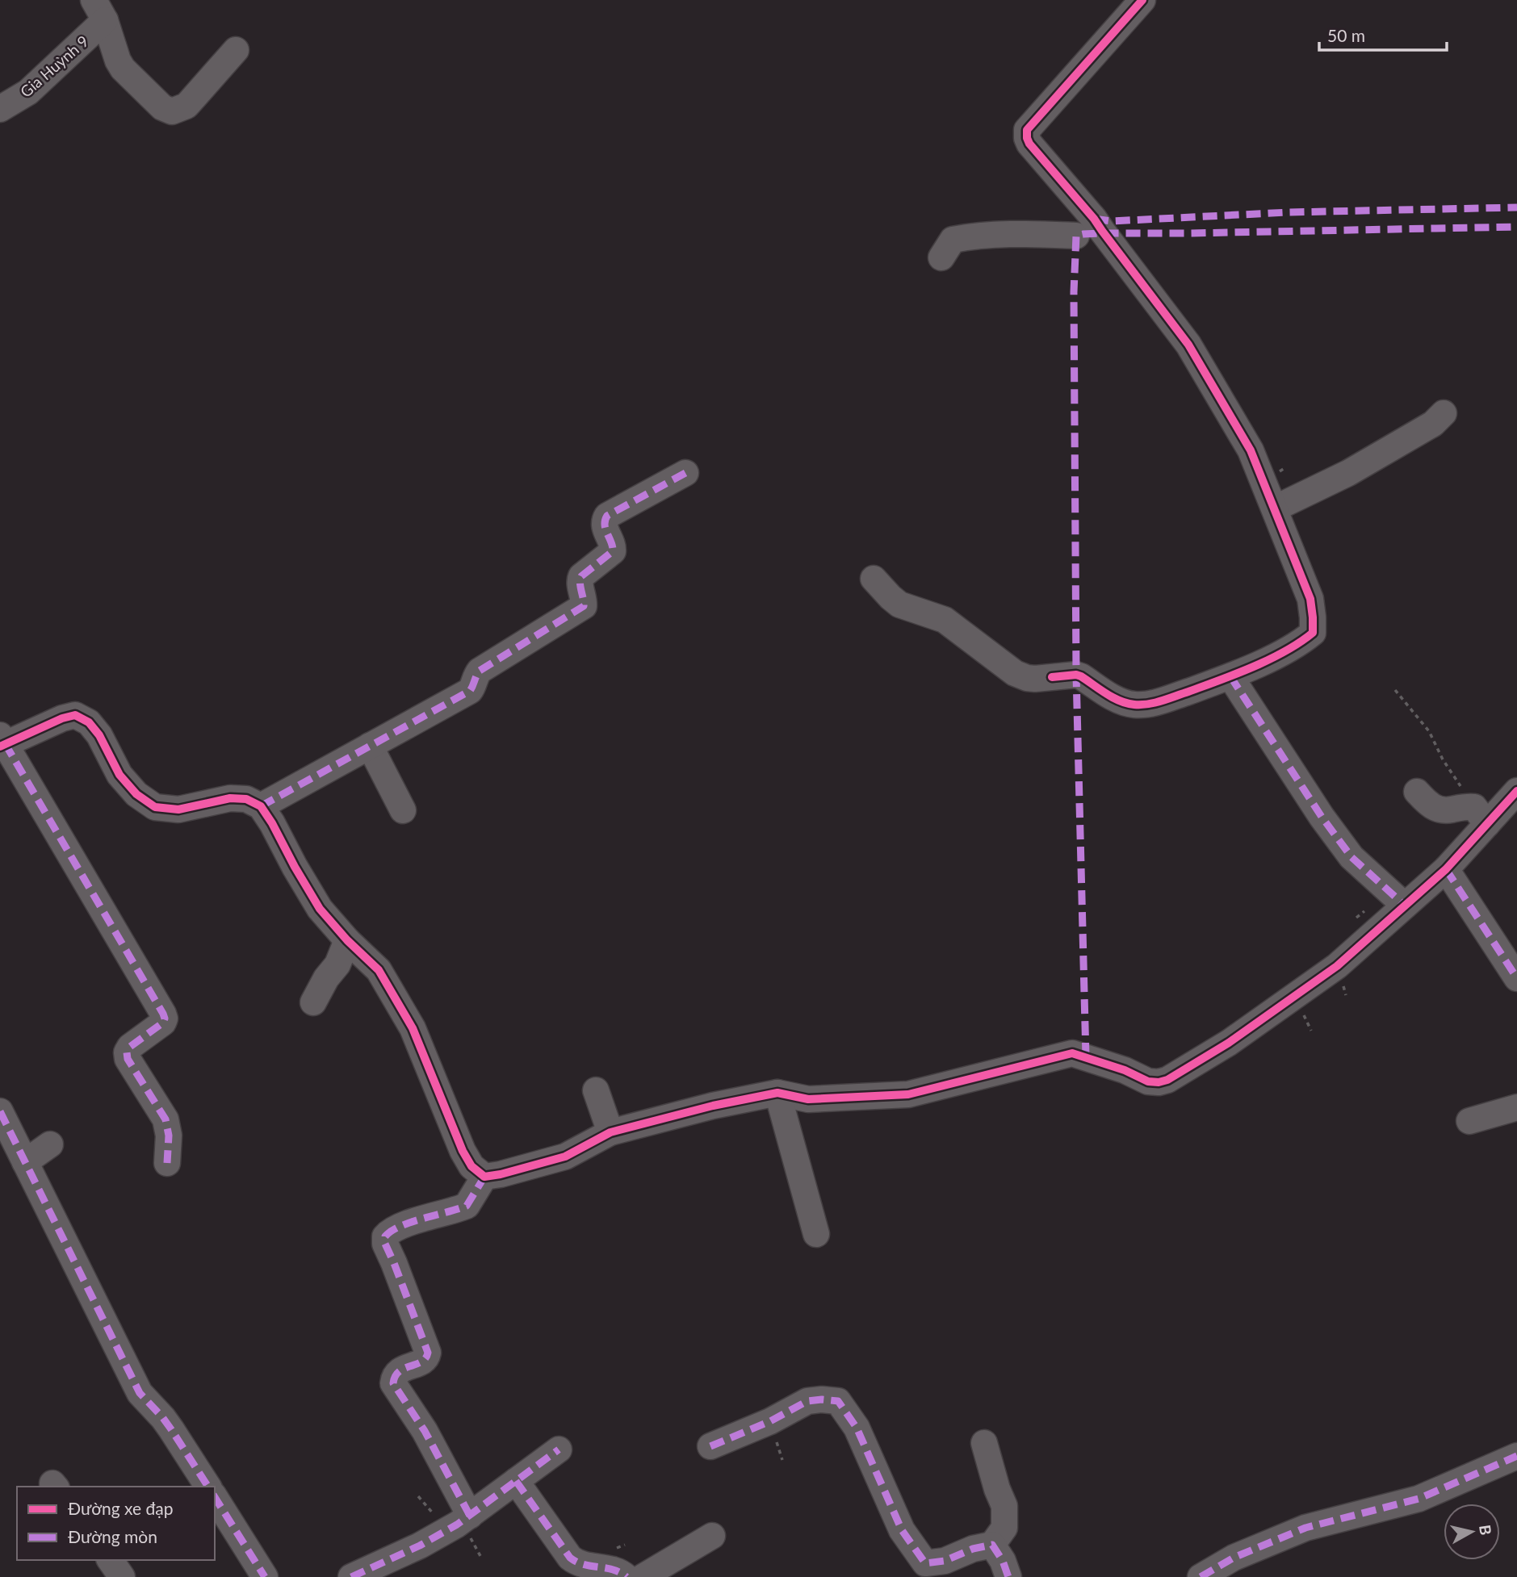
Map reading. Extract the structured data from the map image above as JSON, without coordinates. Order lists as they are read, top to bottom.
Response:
{
  "streets": {
    "street": ["Gia Huỳnh 9"]
  },
  "legend": ["Đường xe đạp", "Đường mòn"],
  "scale_bar": "50 m",
  "north": "right"
}
